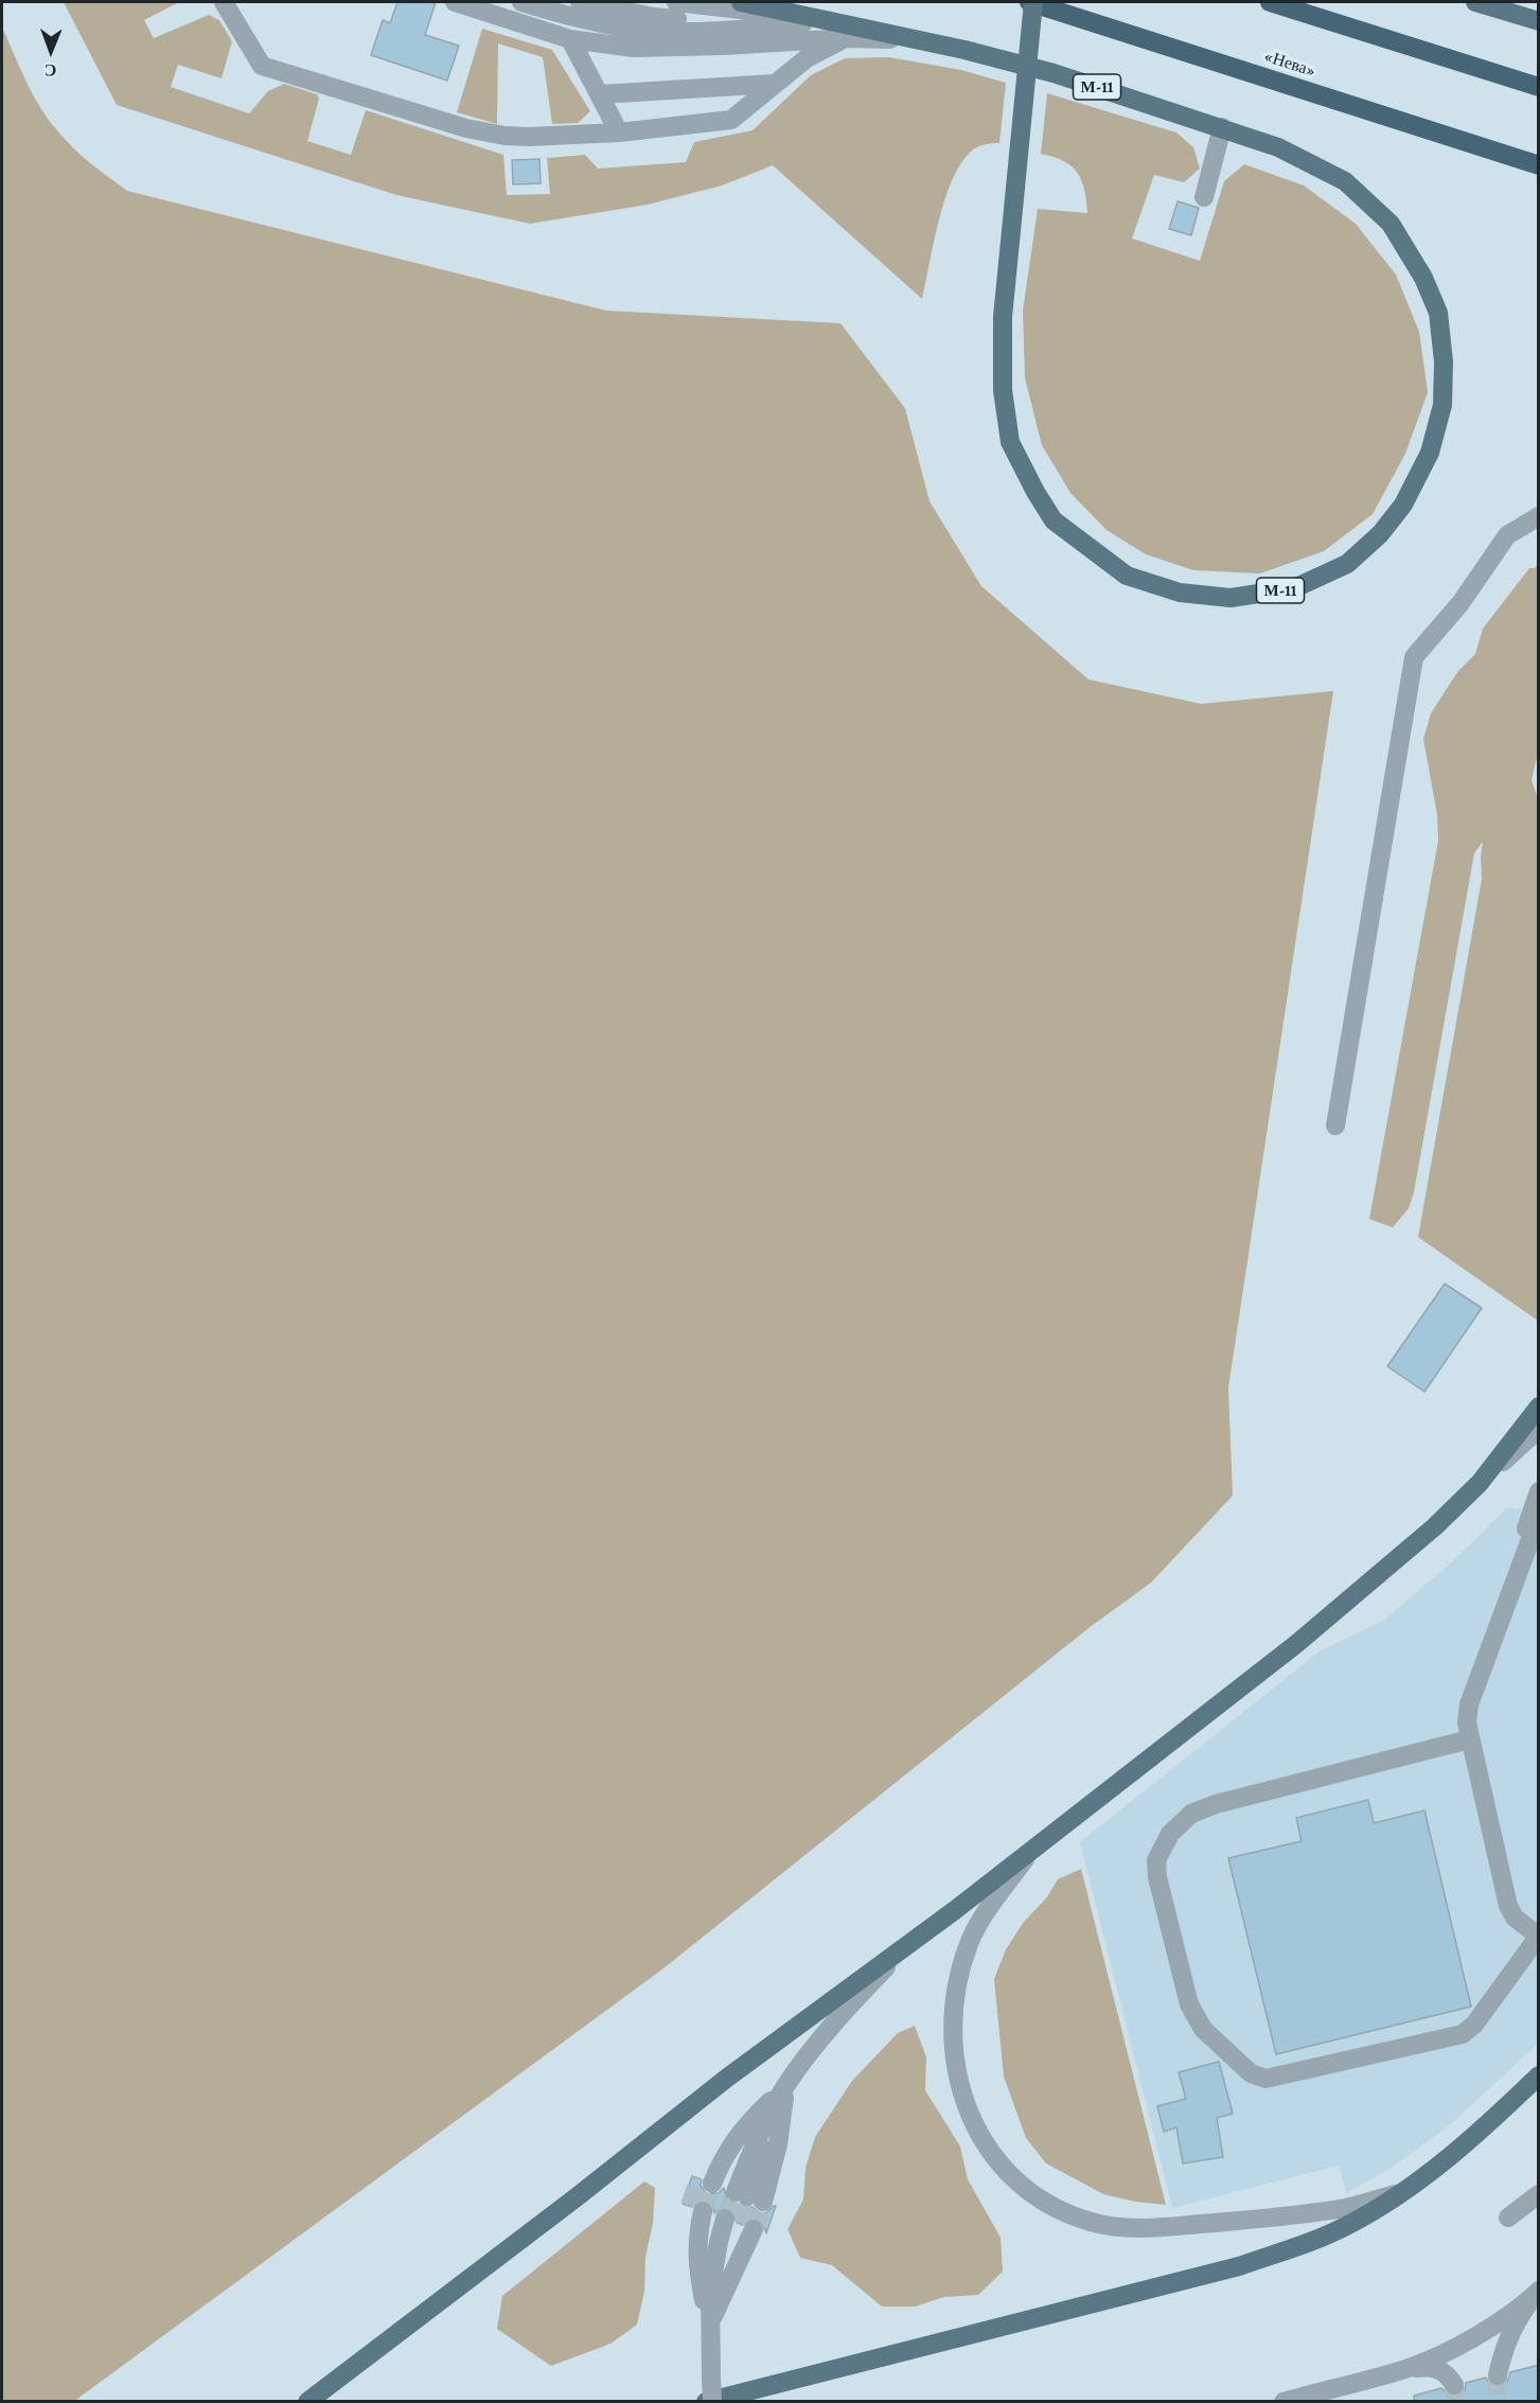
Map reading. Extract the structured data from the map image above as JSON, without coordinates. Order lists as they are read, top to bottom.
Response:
{
  "streets": {
    "highway": ["«Нева»"],
    "main road": ["М-11"]
  },
  "north": "bottom"
}
